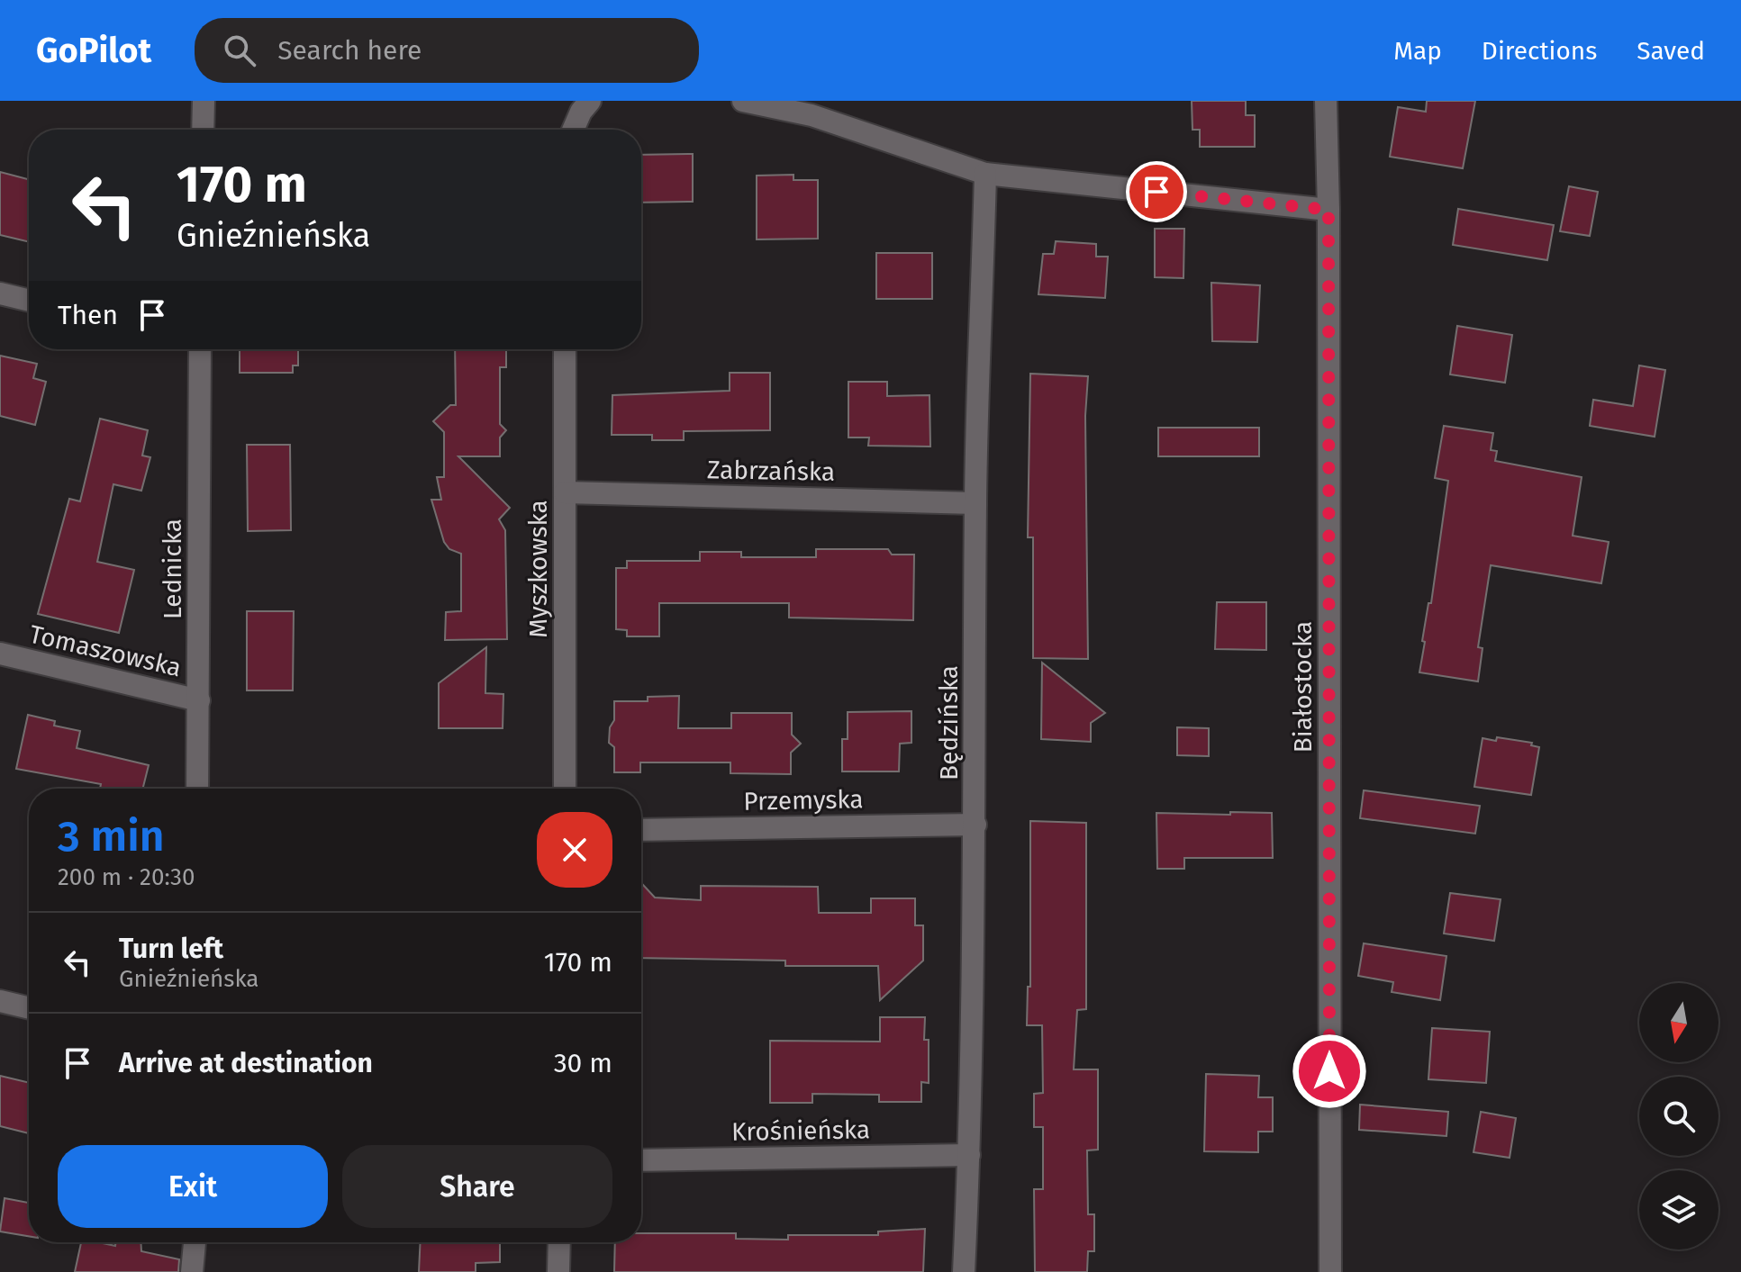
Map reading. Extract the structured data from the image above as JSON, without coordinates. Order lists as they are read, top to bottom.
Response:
{
  "streets": {
    "street": [
      "Zabrzańska",
      "Lednicka",
      "Myszkowska",
      "Tomaszowska",
      "Białostocka",
      "Będzińska",
      "Przemyska",
      "Krośnieńska"
    ]
  },
  "crossings": [
    ["Zabrzańska", "Myszkowska"],
    ["Zabrzańska", "Będzińska"],
    ["Lednicka", "Tomaszowska"],
    ["Będzińska", "Przemyska"],
    ["Będzińska", "Krośnieńska"]
  ],
  "north": "bottom",
  "page": {
    "header": "GoPilot",
    "search": "Search here",
    "nav": ["Map", "Directions", "Saved"],
    "turn": ["170 m", "Gnieźnieńska"],
    "then": "Then",
    "heading": ["3 min", "200 m · 20:30"],
    "list": [
      {
        "name": "Turn left",
        "note": "Gnieźnieńska",
        "value": "170 m"
      },
      {
        "name": "Arrive at destination",
        "value": "30 m"
      }
    ],
    "buttons": ["Exit", "Share"]
  }
}
